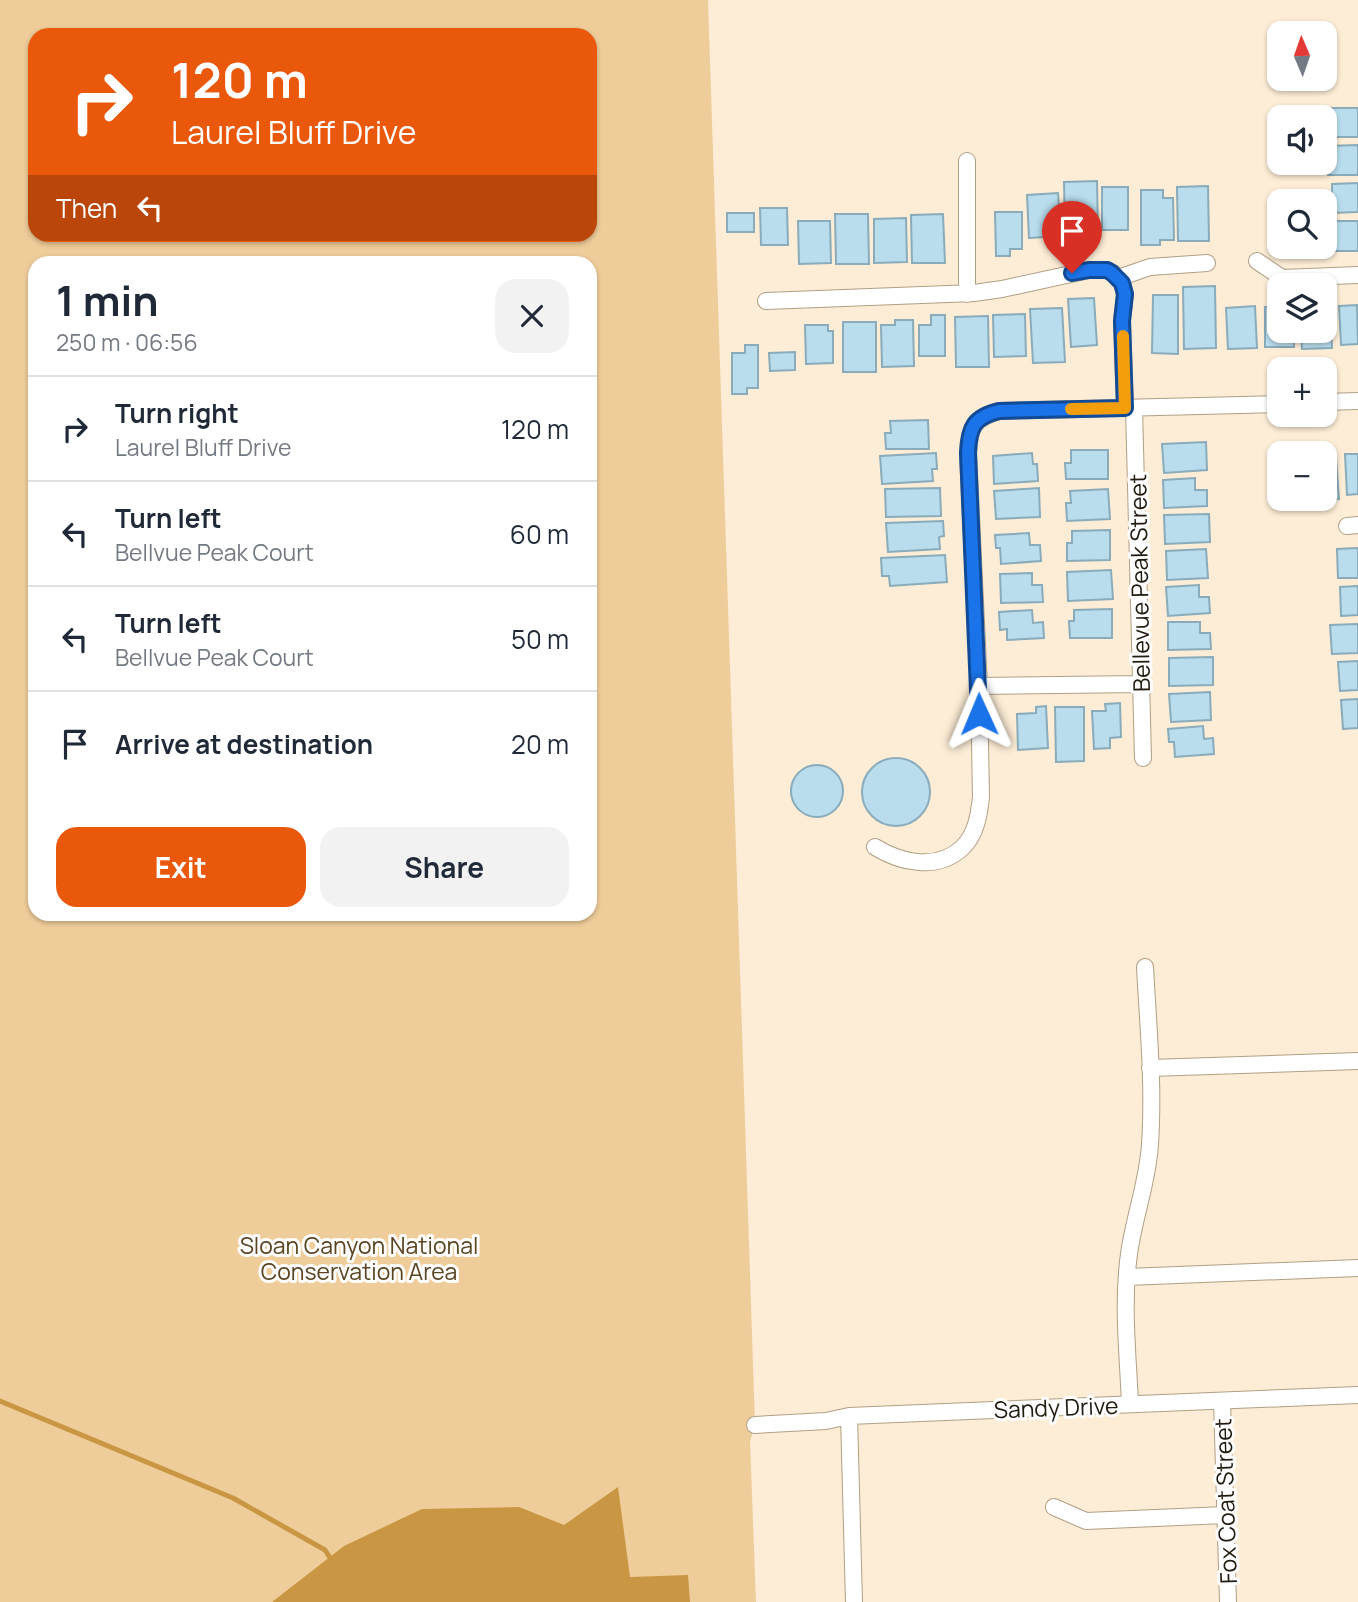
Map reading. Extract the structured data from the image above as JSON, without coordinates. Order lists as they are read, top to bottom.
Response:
{
  "streets": {
    "street": ["Bellevue Peak Street", "Sandy Drive", "Fox Coat Street"]
  },
  "crossings": [
    ["Sandy Drive", "Fox Coat Street"]
  ],
  "parks": ["Sloan Canyon National Conservation Area"],
  "north": "top",
  "page": {
    "map_buttons": ["+", "−"],
    "turn": ["120 m", "Laurel Bluff Drive"],
    "then": "Then",
    "heading": ["1 min", "250 m · 06:56"],
    "list": [
      {
        "name": "Turn right",
        "note": "Laurel Bluff Drive",
        "value": "120 m"
      },
      {
        "name": "Turn left",
        "note": "Bellvue Peak Court",
        "value": "60 m"
      },
      {
        "name": "Turn left",
        "note": "Bellvue Peak Court",
        "value": "50 m"
      },
      {
        "name": "Arrive at destination",
        "value": "20 m"
      }
    ],
    "buttons": ["Exit", "Share"]
  }
}
